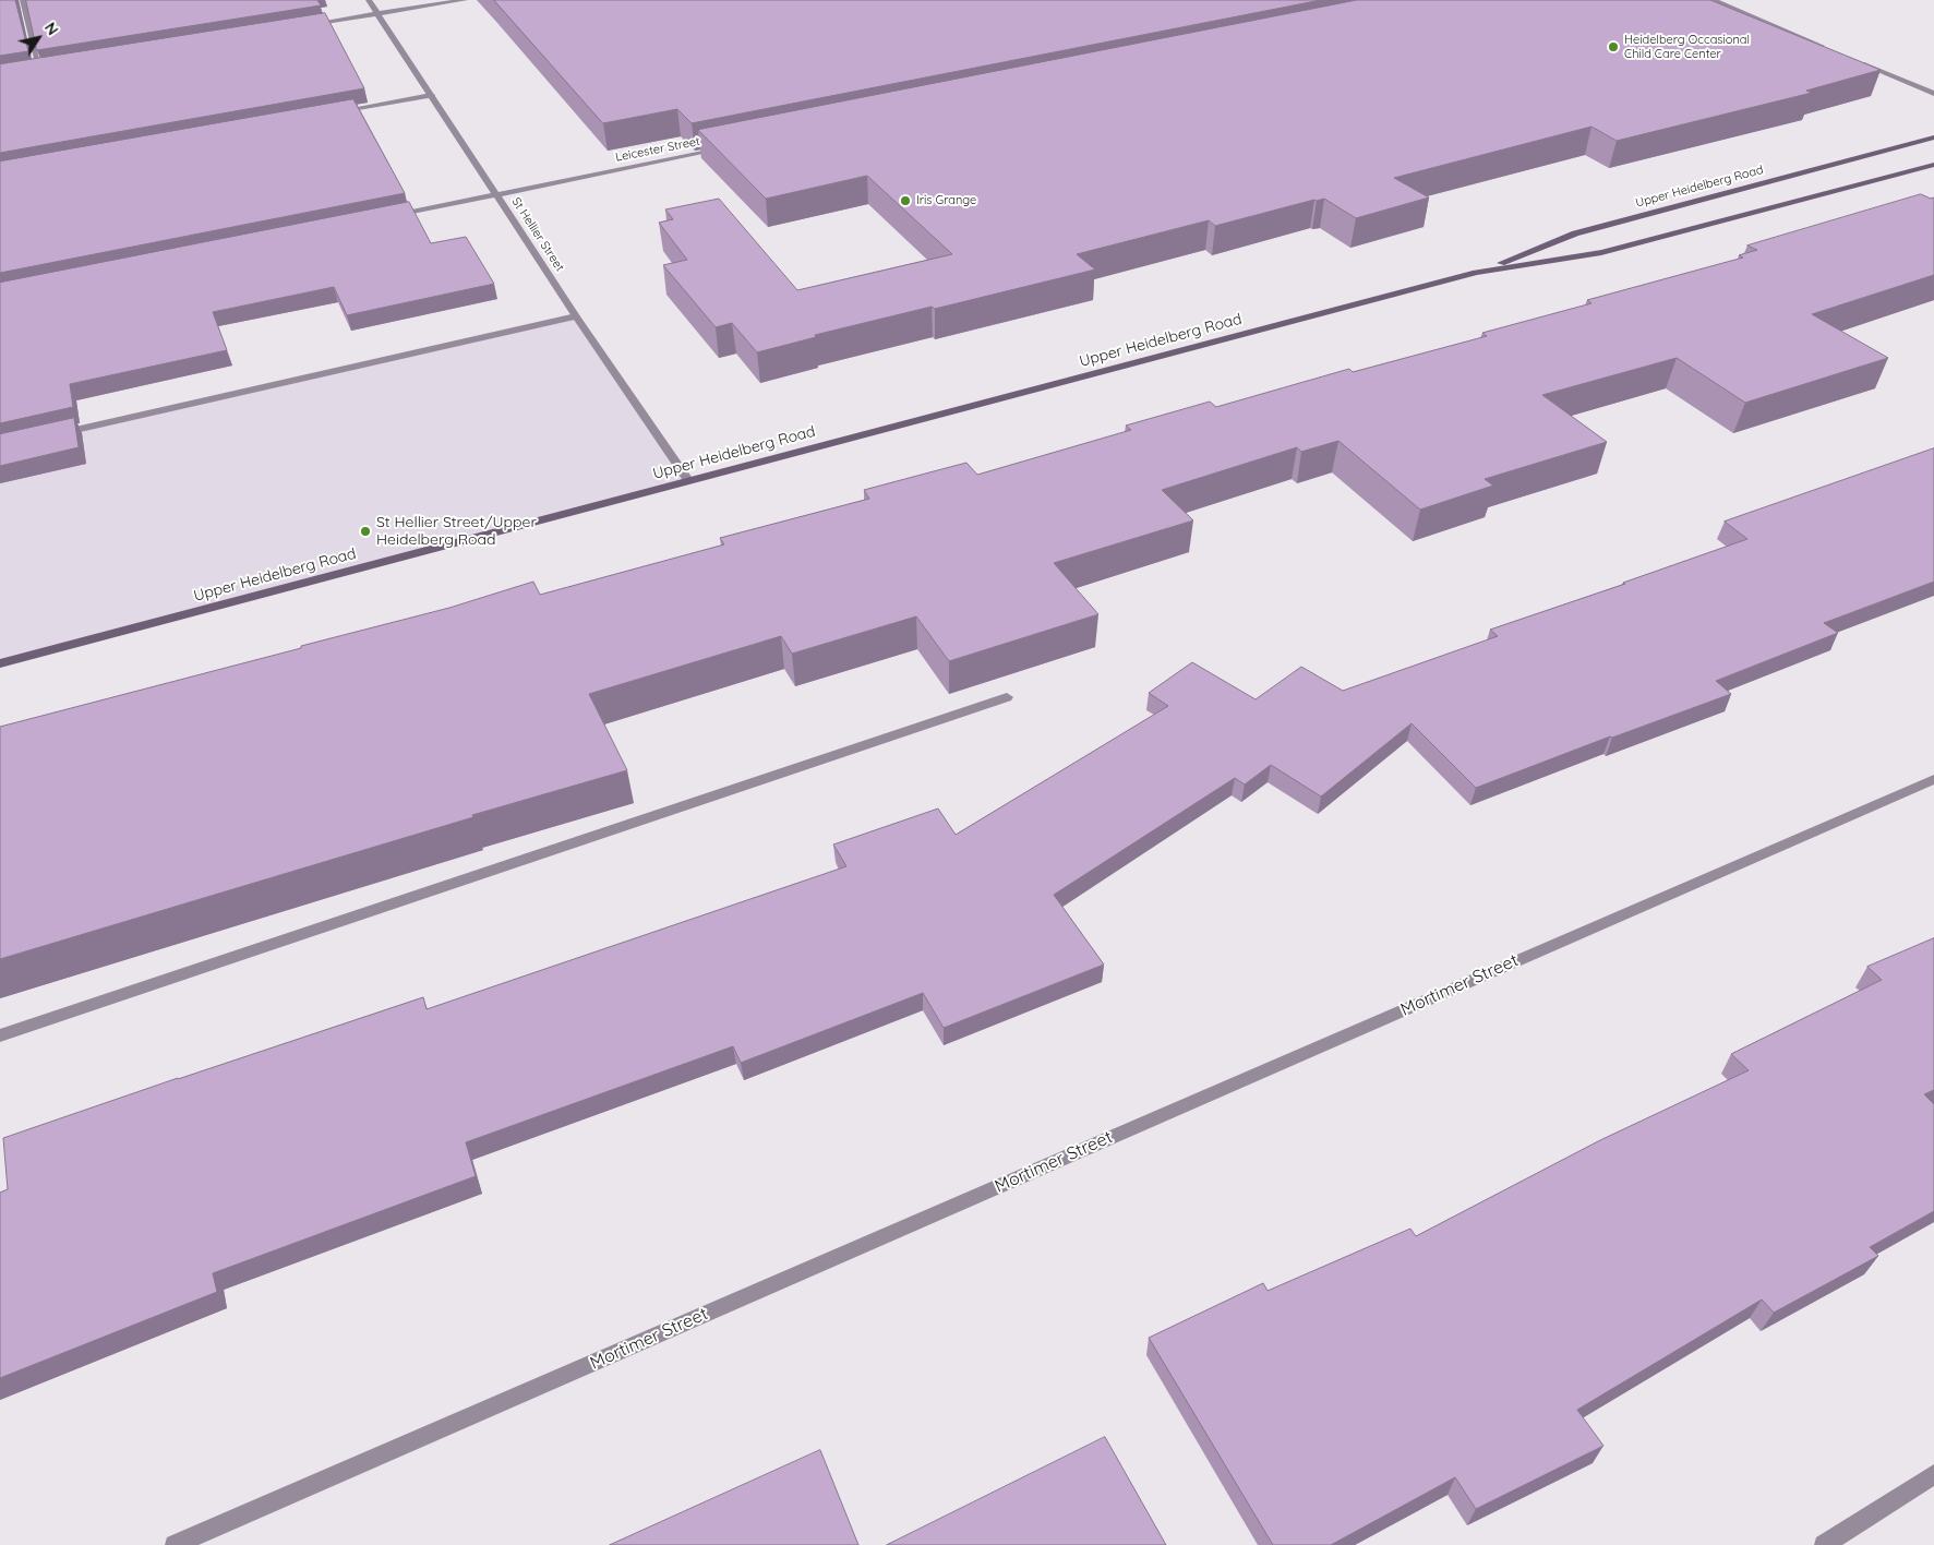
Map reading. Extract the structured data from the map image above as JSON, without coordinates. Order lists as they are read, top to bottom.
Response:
{
  "streets": {
    "main road": ["Upper Heidelberg Road"],
    "street": ["Leicester Street", "St Hellier Street", "Mortimer Street"]
  },
  "crossings": [
    ["Leicester Street", "St Hellier Street"],
    ["Upper Heidelberg Road", "St Hellier Street"]
  ],
  "places": ["Heidelberg Occasional Child Care Center", "Iris Grange", "St Hellier Street/Upper Heidelberg Road"],
  "north": "top right"
}
